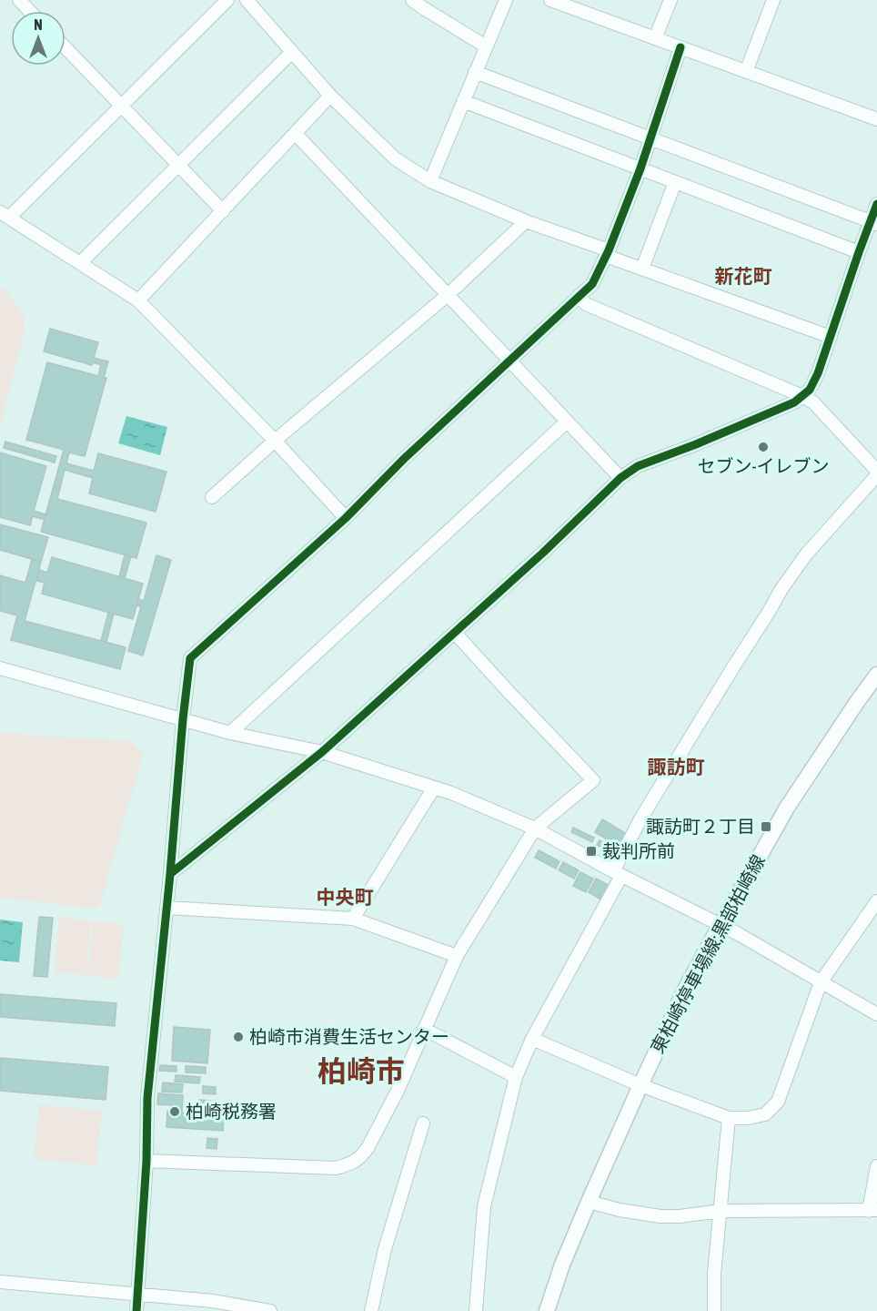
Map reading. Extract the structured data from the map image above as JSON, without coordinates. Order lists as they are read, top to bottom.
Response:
{
  "streets": {
    "main road": ["東柏崎停車場線;黒部柏崎線"]
  },
  "districts": [
    "新花町",
    "諏訪町",
    "中央町",
    "柏崎市"
  ],
  "places": {
    "other": ["セブン-イレブン", "柏崎市消費生活センター", "柏崎税務署"],
    "transit": ["諏訪町２丁目", "裁判所前"]
  },
  "north": "top"
}
